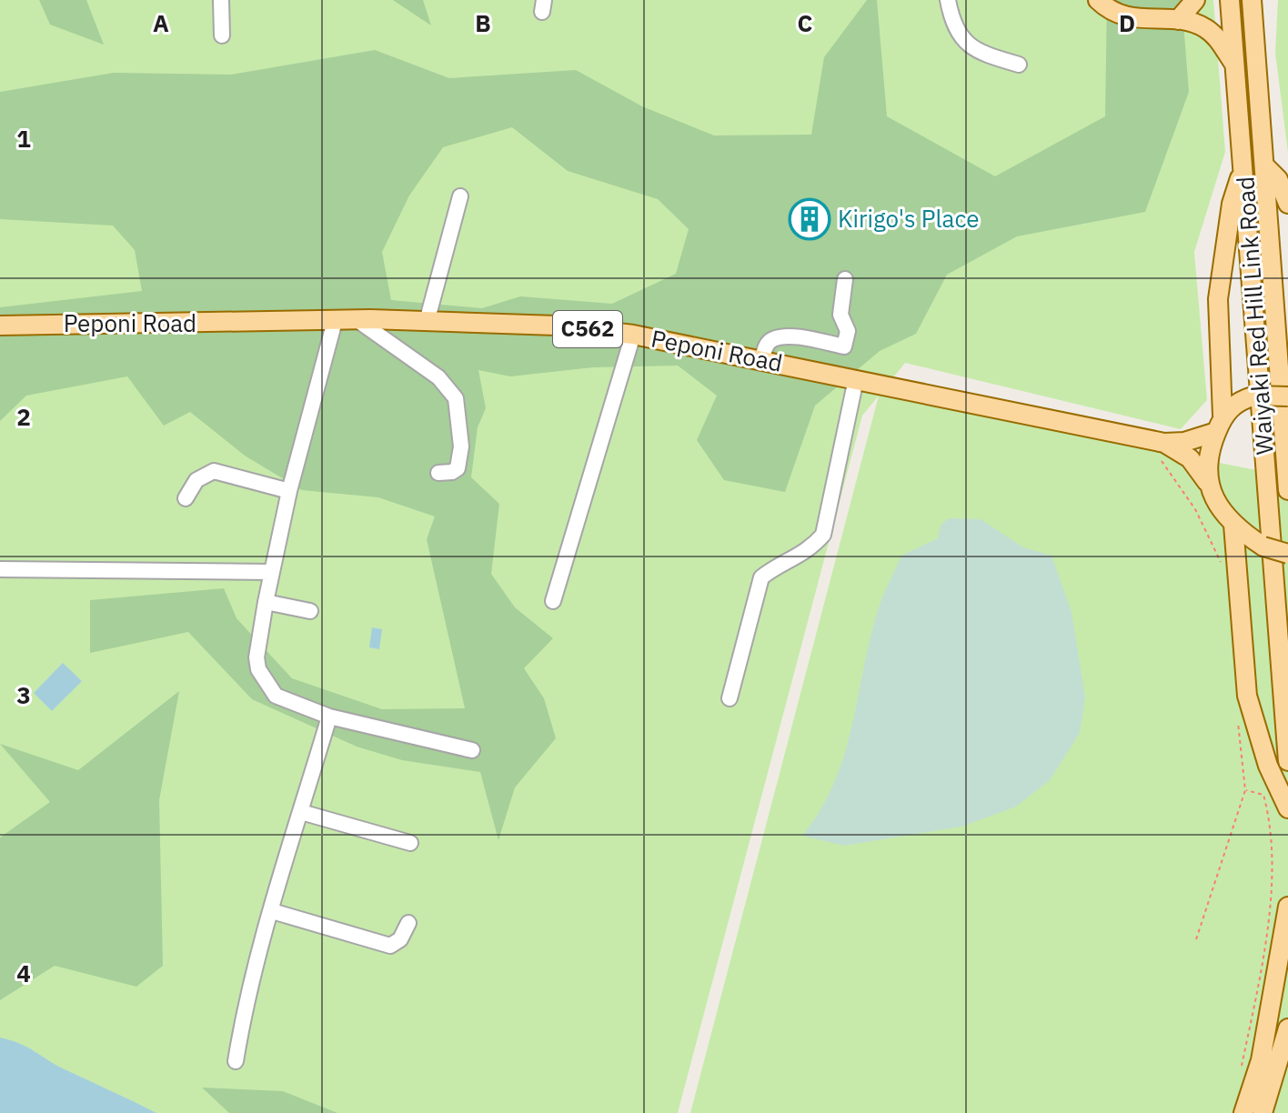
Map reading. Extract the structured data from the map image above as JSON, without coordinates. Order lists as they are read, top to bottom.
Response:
{
  "streets": {
    "main road": ["Waiyaki Red Hill Link Road", "Peponi Road", "C562"]
  },
  "places": {
    "building": ["Kirigo's Place"]
  },
  "grid": {
    "columns": [
      "A",
      "B",
      "C",
      "D"
    ],
    "rows": [
      "1",
      "2",
      "3",
      "4"
    ]
  }
}
